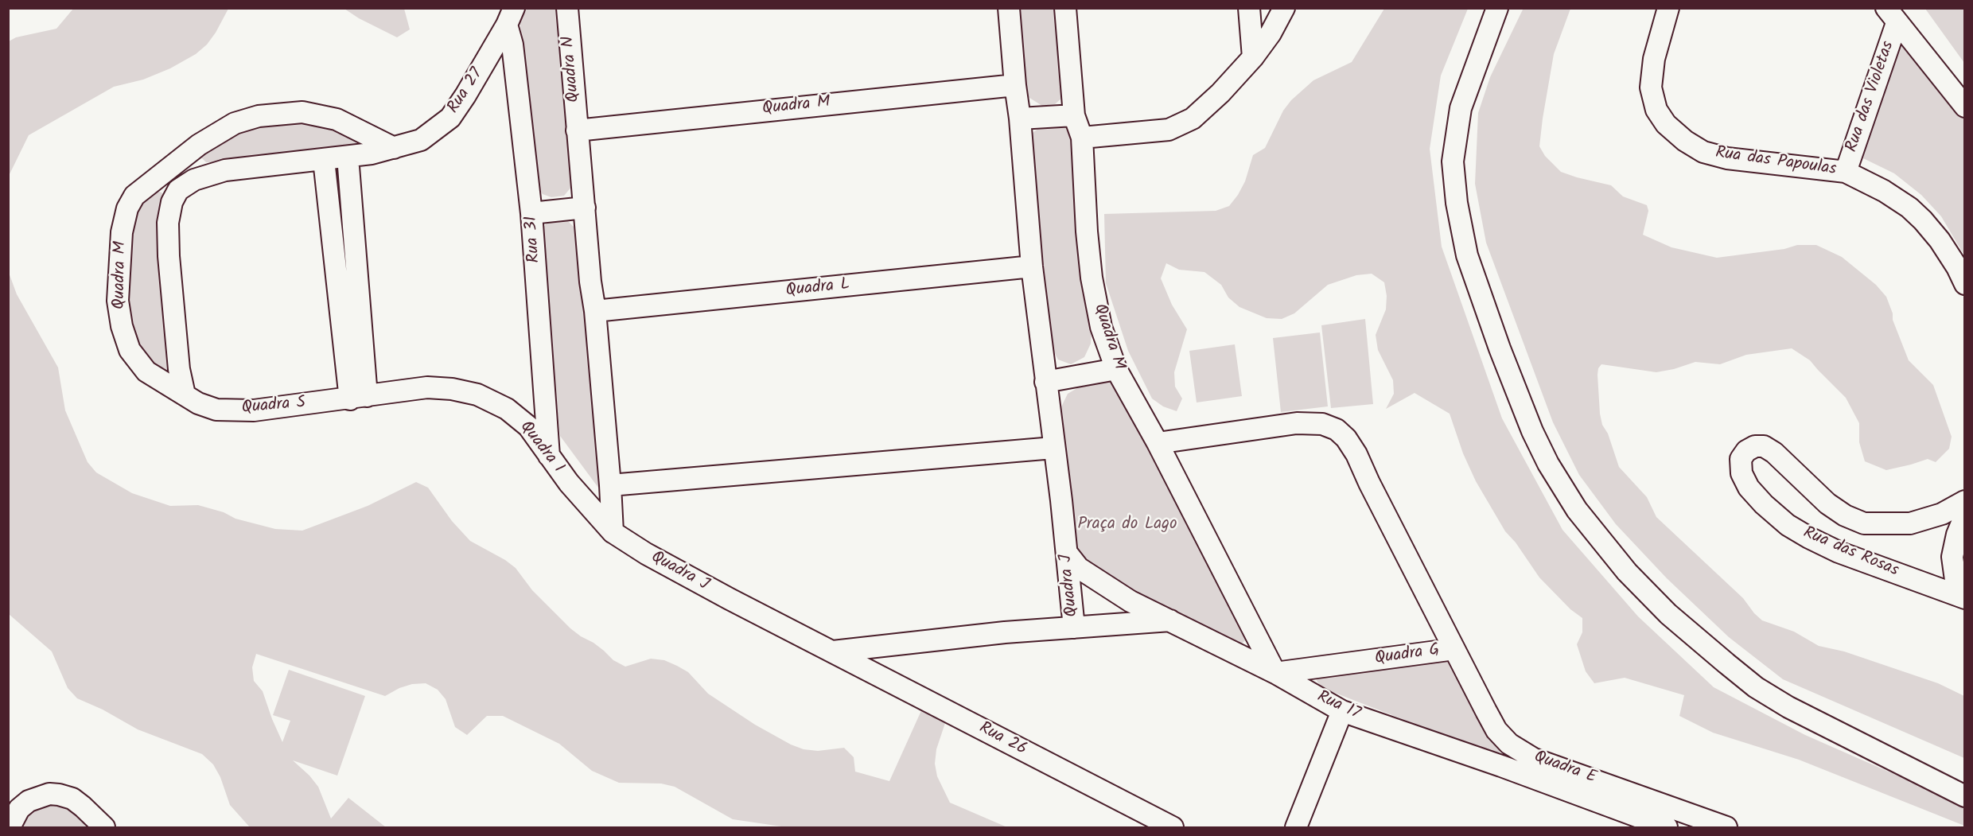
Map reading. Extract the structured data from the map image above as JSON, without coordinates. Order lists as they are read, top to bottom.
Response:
{
  "streets": {
    "street": [
      "Quadra N",
      "Rua 27",
      "Rua das Violetas",
      "Quadra M",
      "Rua das Papoulas",
      "Rua 31",
      "Quadra L",
      "Quadra S",
      "Quadra I",
      "Rua das Rosas",
      "Quadra J",
      "Quadra G",
      "Rua 17",
      "Rua 26",
      "Quadra E"
    ]
  },
  "crossings": [
    ["Quadra N", "Quadra M"],
    ["Rua 27", "Quadra M"],
    ["Rua 27", "Rua 31"],
    ["Rua das Violetas", "Rua das Papoulas"],
    ["Quadra M", "Quadra S"],
    ["Quadra M", "Quadra G"],
    ["Rua 31", "Quadra I"],
    ["Quadra S", "Quadra I"],
    ["Quadra I", "Quadra J"],
    ["Quadra J", "Rua 17"],
    ["Quadra J", "Rua 26"],
    ["Quadra G", "Rua 17"],
    ["Quadra G", "Quadra E"]
  ],
  "parks": ["Praça do Lago"]
}
